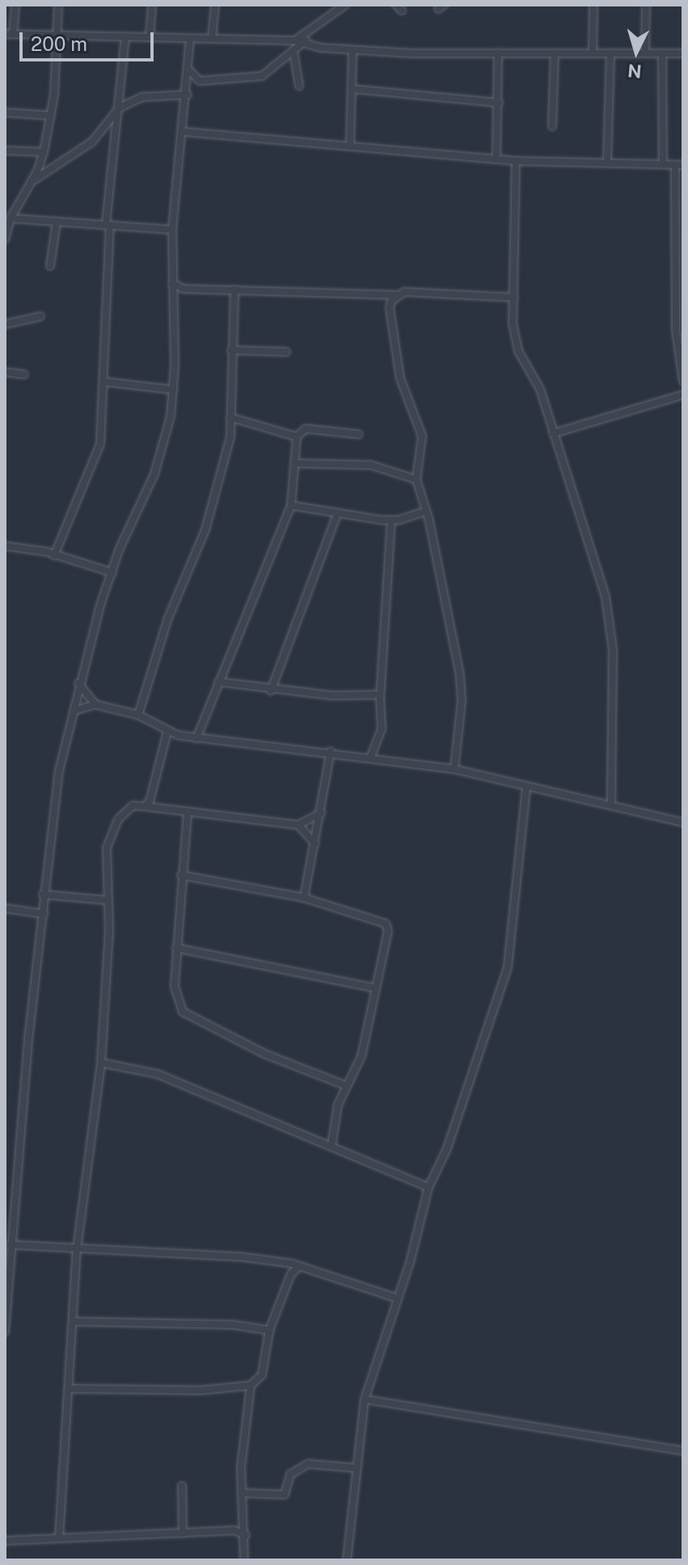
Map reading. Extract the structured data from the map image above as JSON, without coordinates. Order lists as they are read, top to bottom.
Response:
{
  "scale_bar": "200 m",
  "north": "bottom"
}
